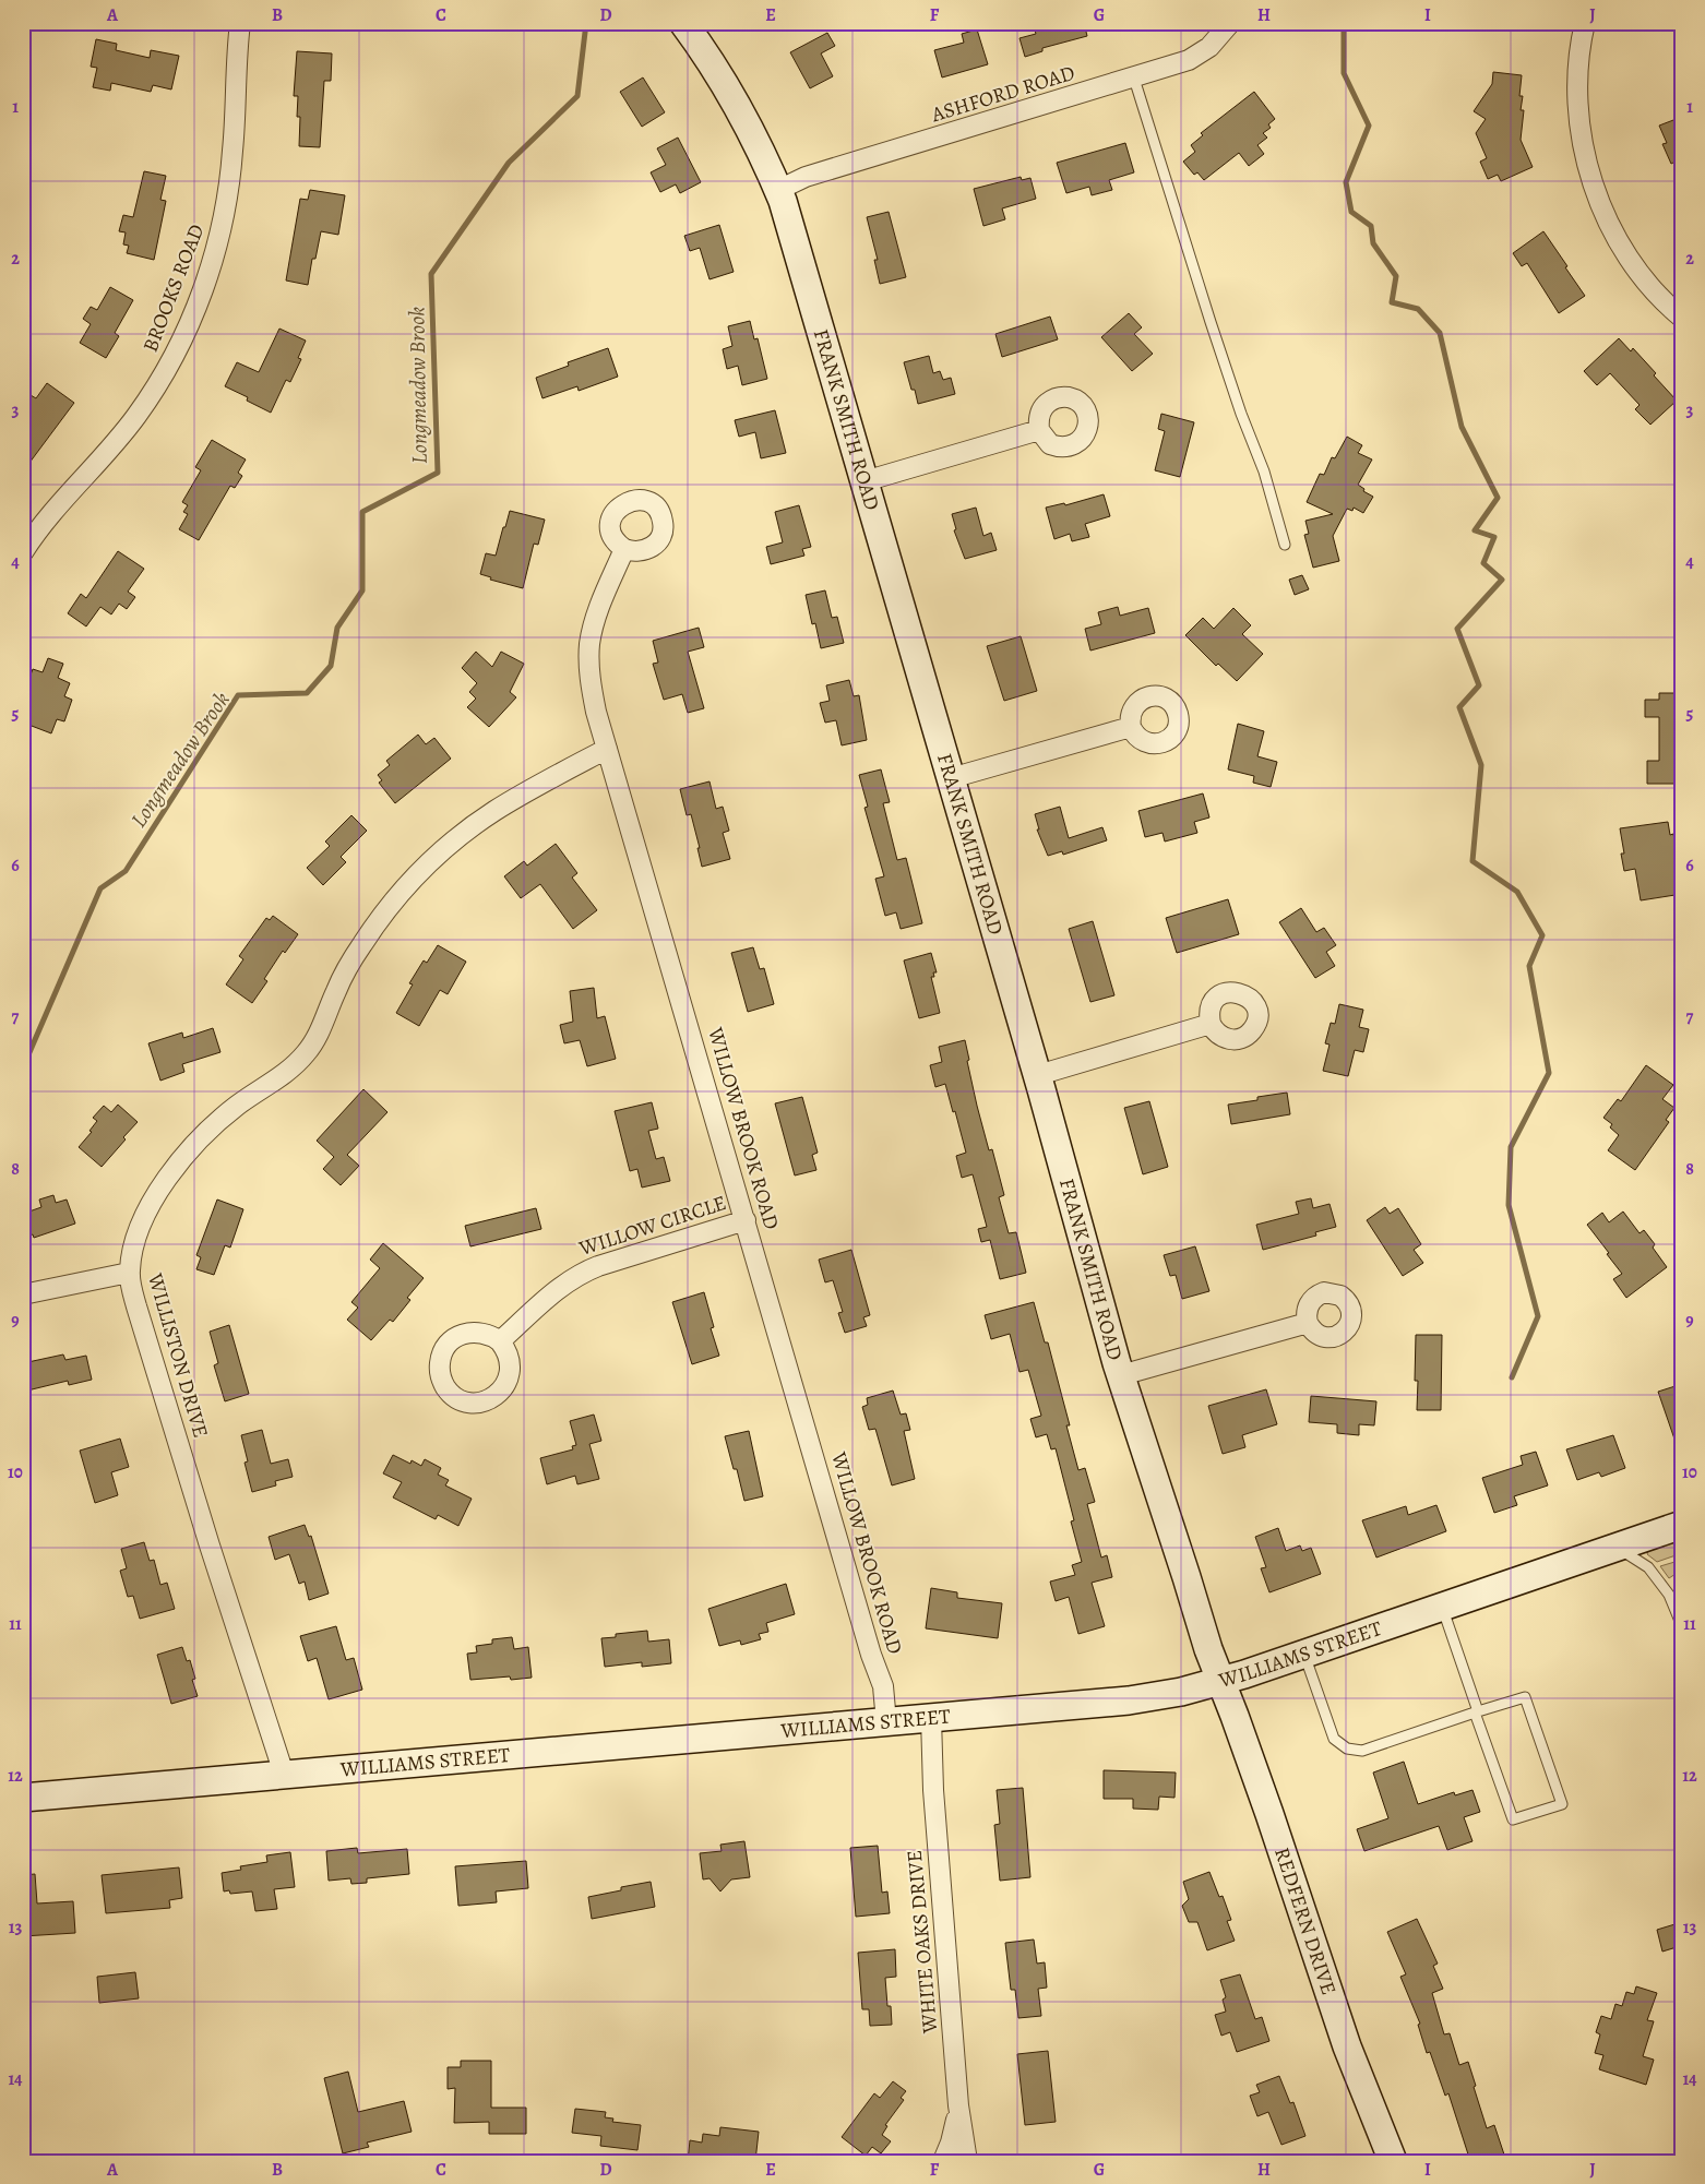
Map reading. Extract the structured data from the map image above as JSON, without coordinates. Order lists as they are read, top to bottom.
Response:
{
  "streets": {
    "street": [
      "ASHFORD ROAD",
      "BROOKS ROAD",
      "FRANK SMITH ROAD",
      "WILLOW BROOK ROAD",
      "WILLOW CIRCLE",
      "WILLISTON DRIVE",
      "WILLIAMS STREET",
      "REDFERN DRIVE",
      "WHITE OAKS DRIVE"
    ]
  },
  "crossings": [
    ["ASHFORD ROAD", "FRANK SMITH ROAD"],
    ["FRANK SMITH ROAD", "WILLIAMS STREET"],
    ["FRANK SMITH ROAD", "REDFERN DRIVE"],
    ["WILLOW BROOK ROAD", "WILLOW CIRCLE"],
    ["WILLOW BROOK ROAD", "WILLISTON DRIVE"],
    ["WILLOW BROOK ROAD", "WILLIAMS STREET"],
    ["WILLISTON DRIVE", "WILLIAMS STREET"],
    ["WILLIAMS STREET", "REDFERN DRIVE"],
    ["WILLIAMS STREET", "WHITE OAKS DRIVE"]
  ],
  "water": ["Longmeadow Brook"],
  "grid": {
    "columns": [
      "A",
      "B",
      "C",
      "D",
      "E",
      "F",
      "G",
      "H",
      "I",
      "J"
    ],
    "rows": [
      "1",
      "2",
      "3",
      "4",
      "5",
      "6",
      "7",
      "8",
      "9",
      "10",
      "11",
      "12",
      "13",
      "14"
    ]
  }
}
